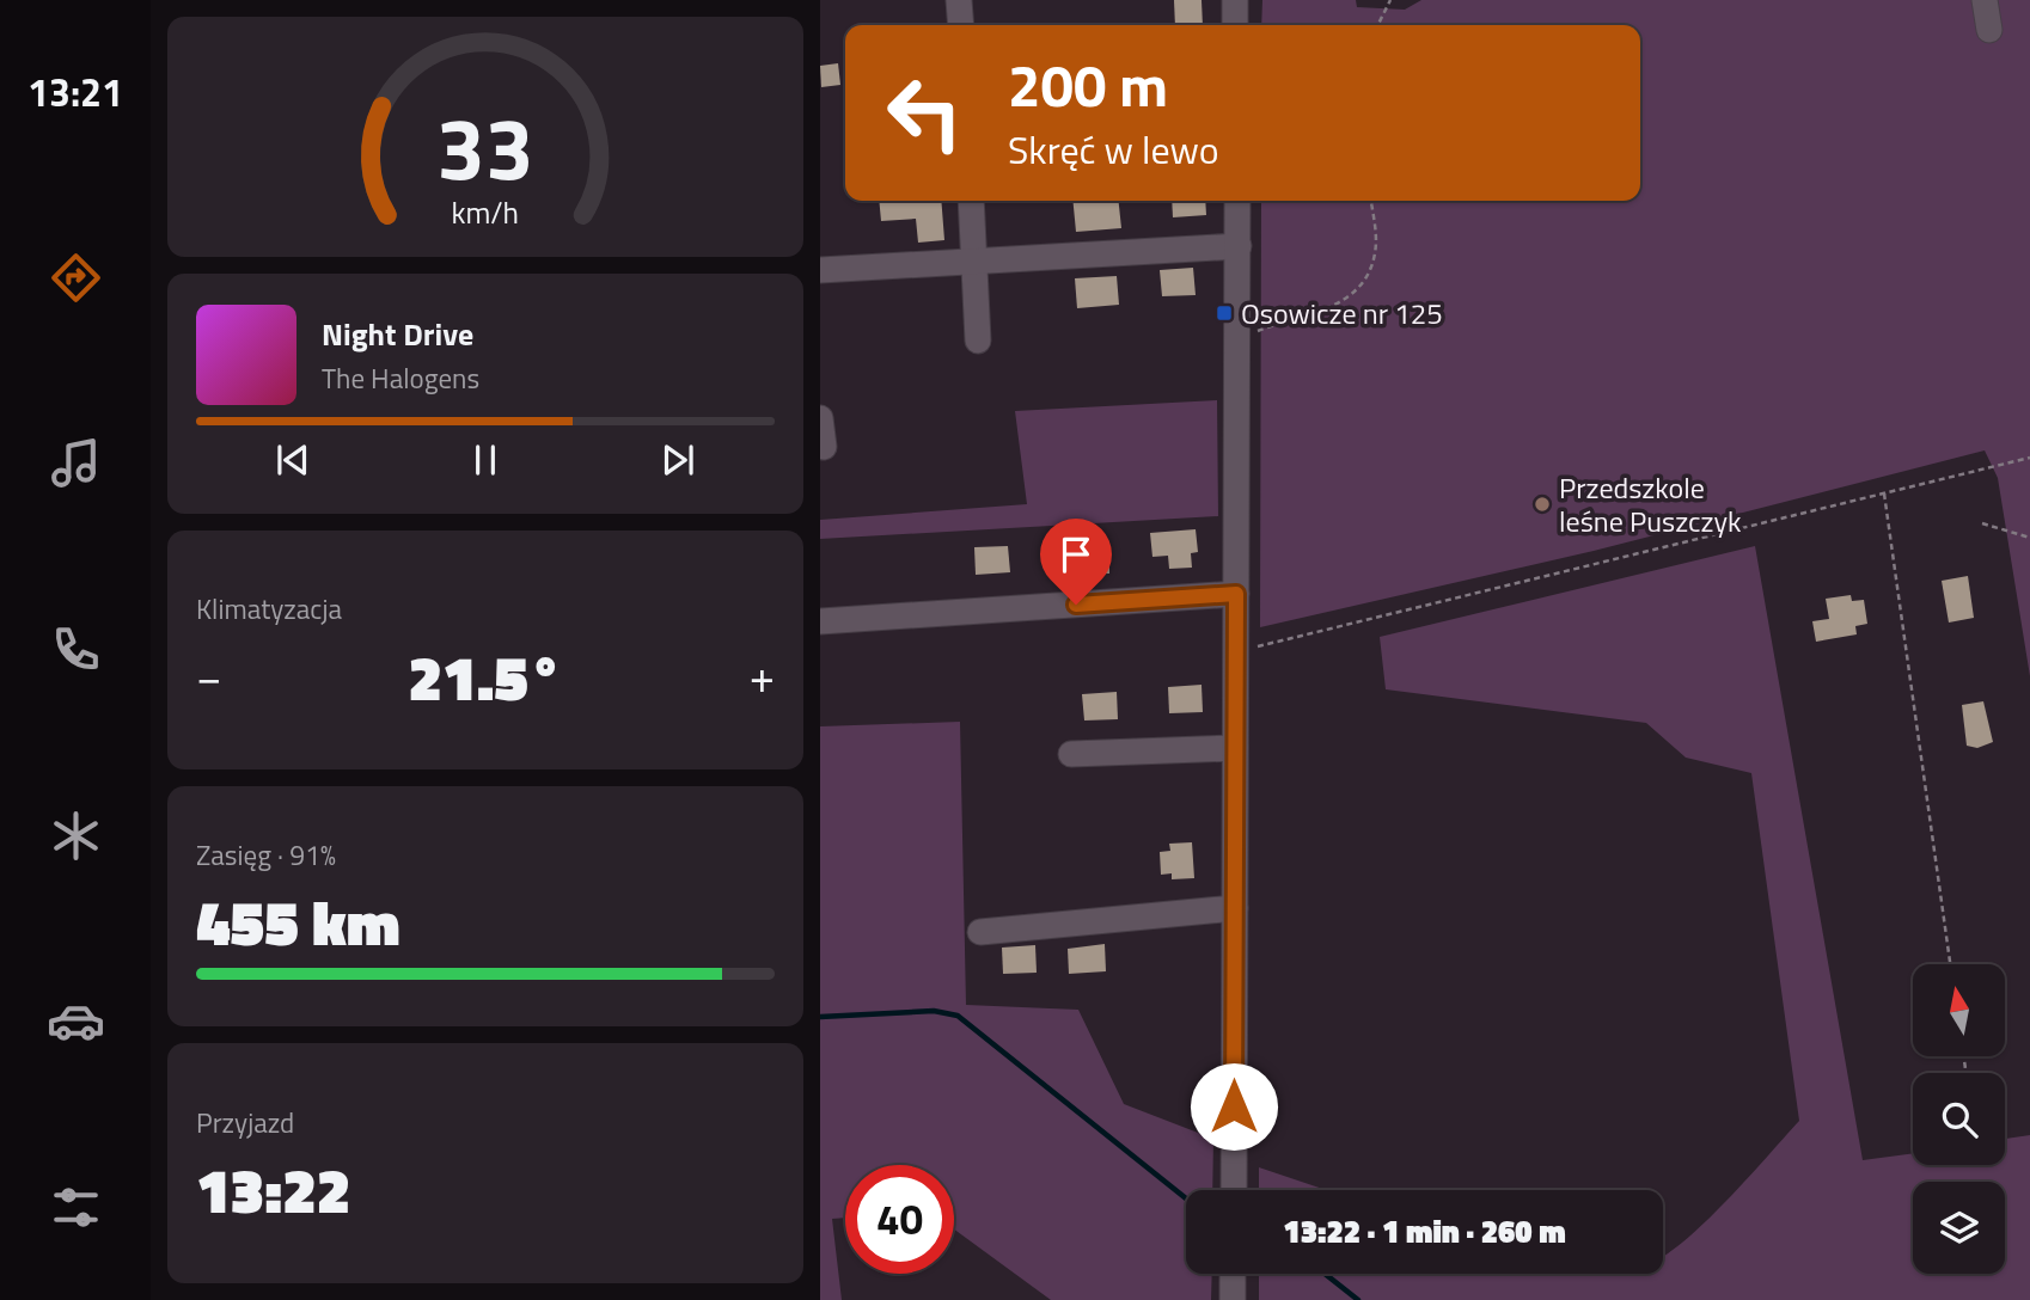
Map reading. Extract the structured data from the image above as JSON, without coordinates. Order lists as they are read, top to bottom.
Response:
{
  "places": {
    "transit": ["Osowicze nr 125"],
    "other": ["Przedszkole leśne Puszczyk"]
  },
  "north": "top",
  "page": {
    "tabs": "13:21",
    "turn": ["200 m", "Skręć w lewo"],
    "song": ["Night Drive", "The Halogens"],
    "tile": [
      "Klimatyzacja",
      ["Zasięg · 91%", "455 km"],
      ["Przyjazd", "13:22"]
    ],
    "heat": ["−", "21.5°", "+"],
    "limit": "40",
    "trip": "13:22 · 1 min · 260 m",
    "gauge": ["33", "km/h"]
  }
}
